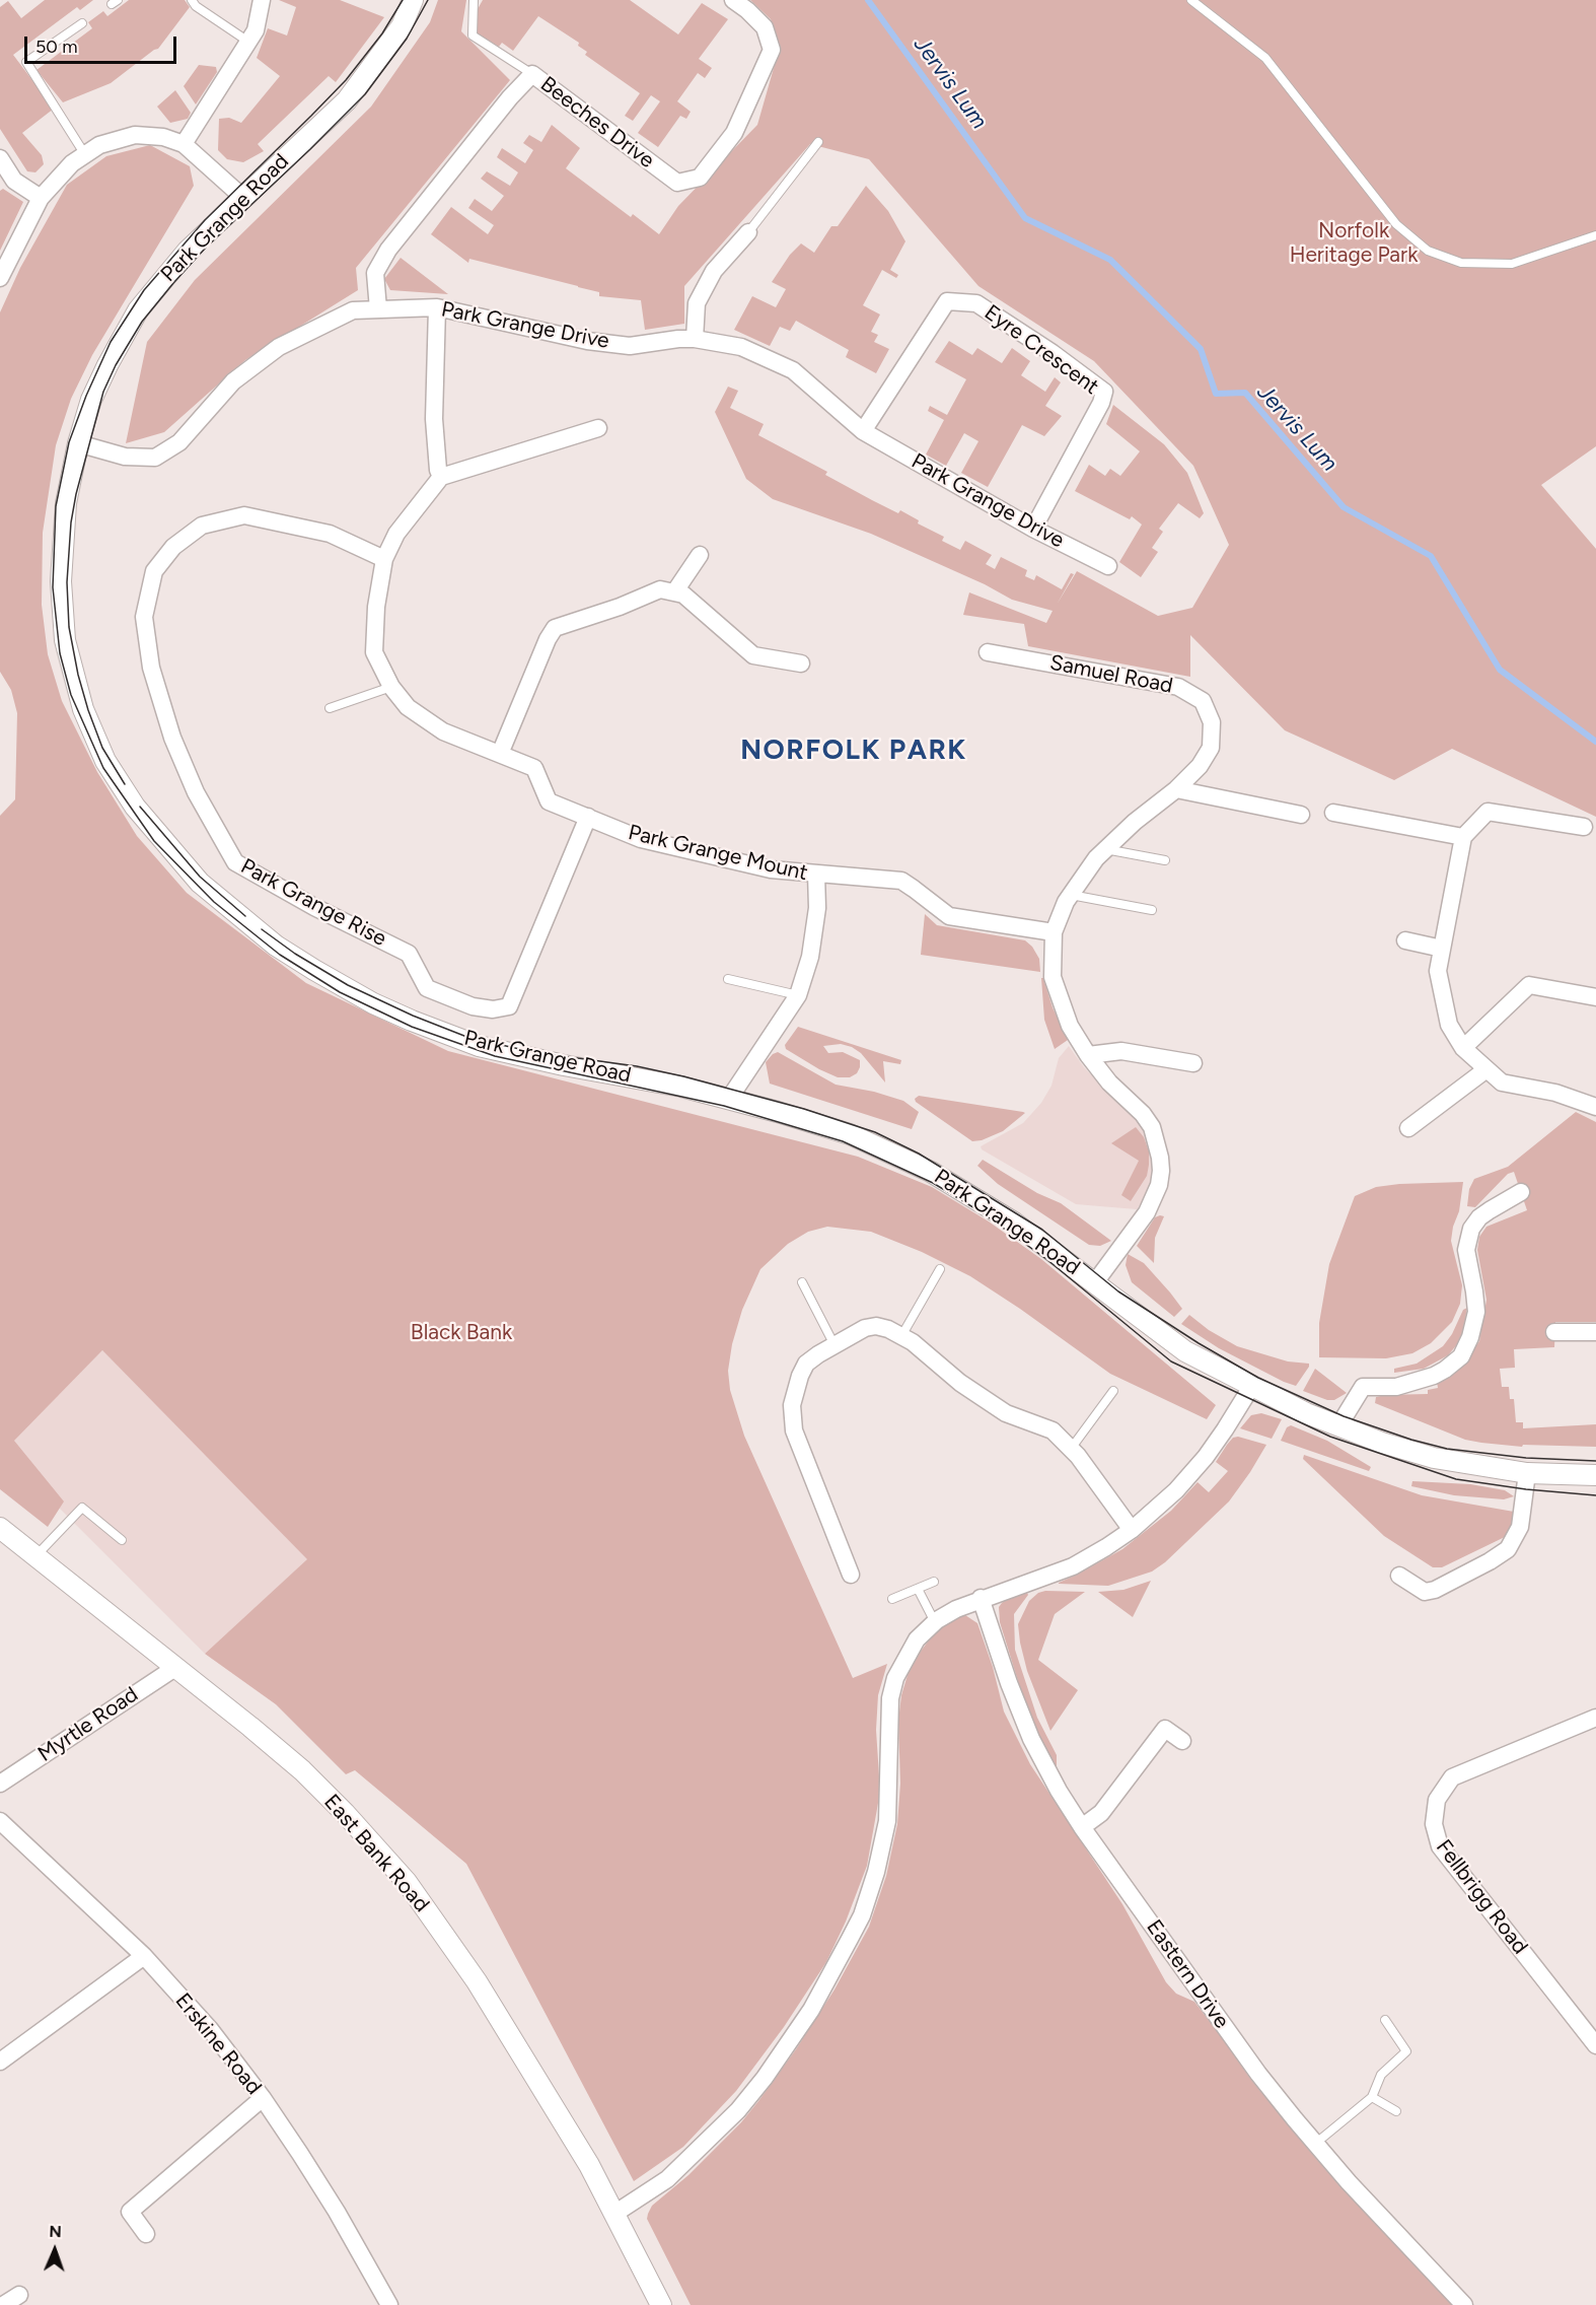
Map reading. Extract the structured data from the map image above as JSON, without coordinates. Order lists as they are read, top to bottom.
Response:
{
  "streets": {
    "street": [
      "Beeches Drive",
      "Park Grange Road",
      "Park Grange Drive",
      "Eyre Crescent",
      "Samuel Road",
      "Park Grange Mount",
      "Park Grange Rise",
      "Myrtle Road",
      "East Bank Road",
      "Fellbrigg Road",
      "Eastern Drive",
      "Erskine Road"
    ]
  },
  "crossings": [
    ["Beeches Drive", "Park Grange Drive"],
    ["Park Grange Road", "Park Grange Drive"],
    ["Park Grange Road", "Samuel Road"],
    ["Park Grange Road", "Park Grange Mount"],
    ["Park Grange Drive", "Eyre Crescent"],
    ["Park Grange Mount", "Park Grange Rise"],
    ["Myrtle Road", "East Bank Road"]
  ],
  "districts": ["NORFOLK PARK"],
  "water": ["Jervis Lum"],
  "parks": ["Norfolk Heritage Park", "Black Bank"],
  "scale_bar": "50 m",
  "north": "top"
}
